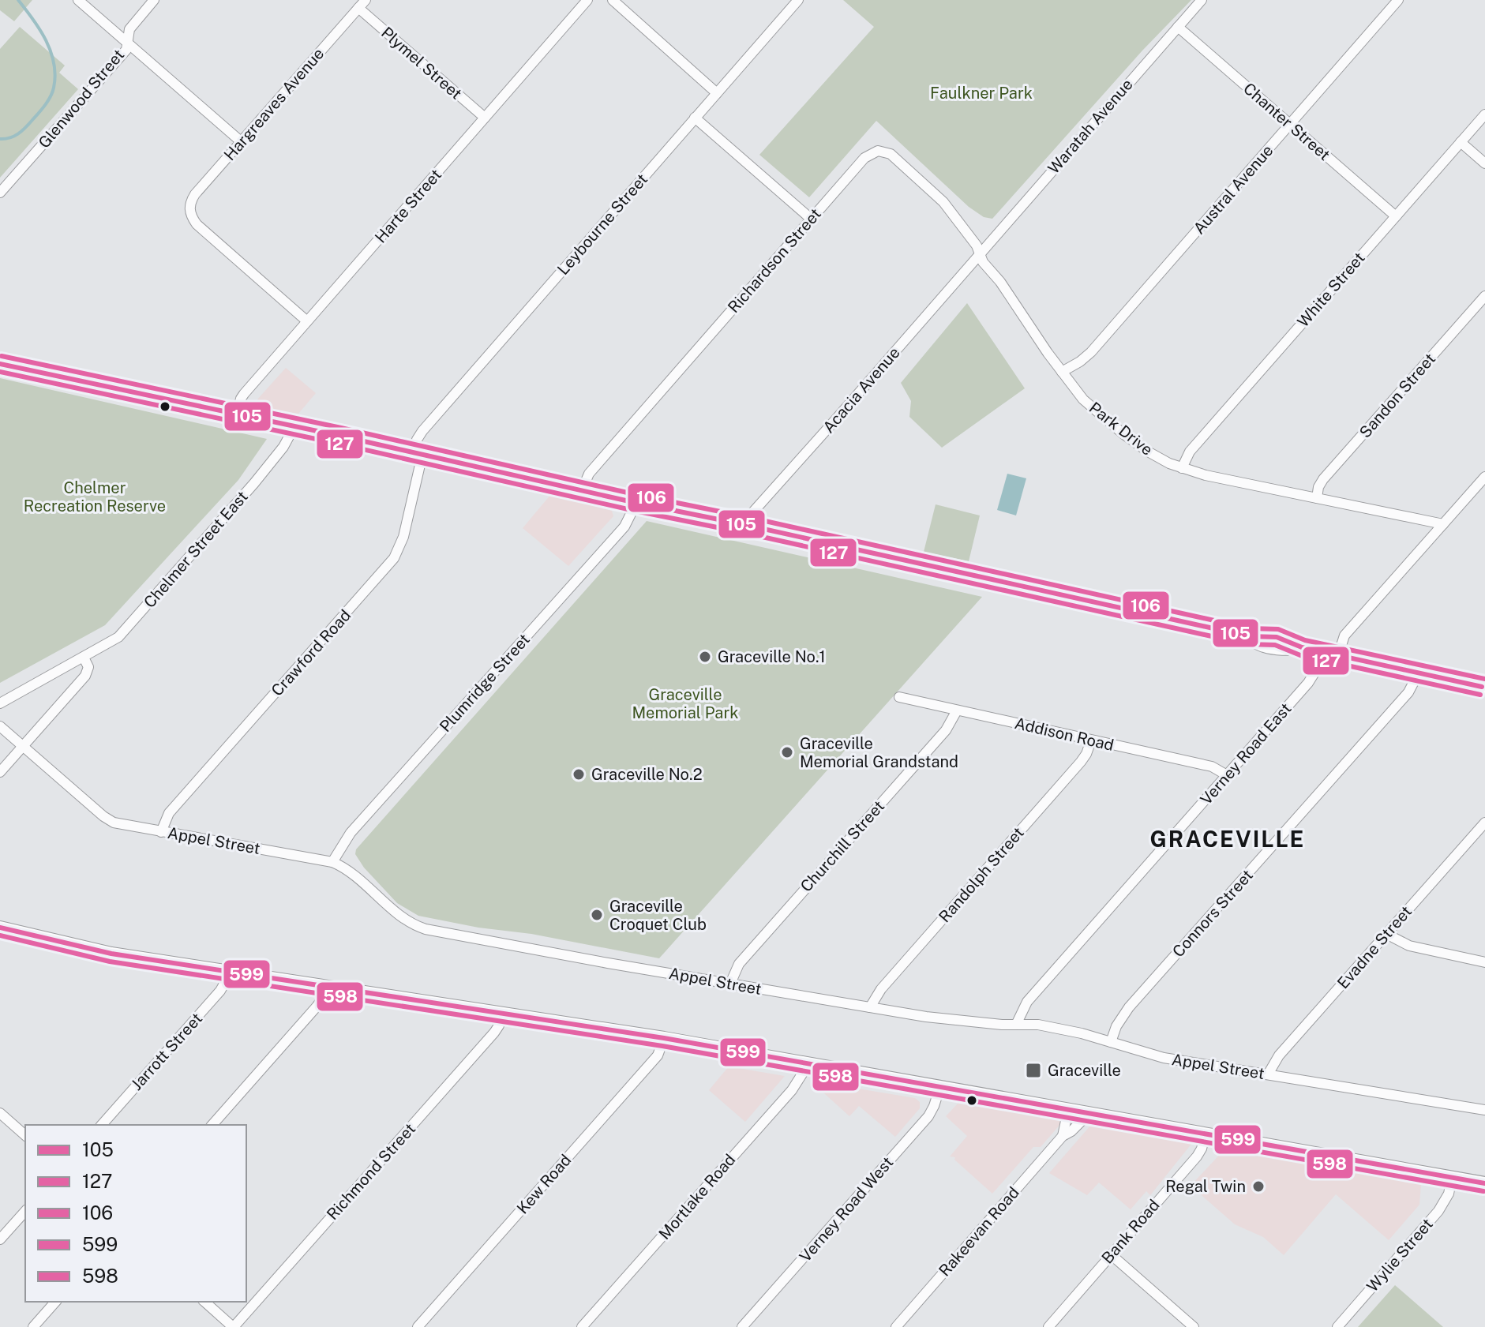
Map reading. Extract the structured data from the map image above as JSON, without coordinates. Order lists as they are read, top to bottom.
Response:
{
  "streets": {
    "street": [
      "Plymel Street",
      "Glenwood Street",
      "Hargreaves Avenue",
      "Chanter Street",
      "Waratah Avenue",
      "Austral Avenue",
      "Harte Street",
      "Leybourne Street",
      "Richardson Street",
      "White Street",
      "Acacia Avenue",
      "Sandon Street",
      "Park Drive",
      "Chelmer Street East",
      "Crawford Road",
      "Plumridge Street",
      "Addison Road",
      "Verney Road East",
      "Appel Street",
      "Churchill Street",
      "Randolph Street",
      "Connors Street",
      "Evadne Street",
      "Jarrott Street",
      "Richmond Street",
      "Kew Road",
      "Mortlake Road",
      "Verney Road West",
      "Rakeevan Road",
      "Bank Road",
      "Wylie Street"
    ]
  },
  "crossings": [
    ["Plymel Street", "Hargreaves Avenue"],
    ["Plymel Street", "Harte Street"],
    ["Hargreaves Avenue", "Harte Street"],
    ["Chanter Street", "Waratah Avenue"],
    ["Chanter Street", "Austral Avenue"],
    ["Chanter Street", "White Street"],
    ["Waratah Avenue", "Richardson Street"],
    ["Waratah Avenue", "Acacia Avenue"],
    ["Waratah Avenue", "Park Drive"],
    ["Austral Avenue", "Park Drive"],
    ["Leybourne Street", "Crawford Road"],
    ["Richardson Street", "Acacia Avenue"],
    ["Richardson Street", "Park Drive"],
    ["White Street", "Park Drive"],
    ["Acacia Avenue", "Park Drive"],
    ["Sandon Street", "Park Drive"],
    ["Crawford Road", "Appel Street"],
    ["Plumridge Street", "Appel Street"],
    ["Addison Road", "Verney Road East"],
    ["Addison Road", "Churchill Street"],
    ["Addison Road", "Randolph Street"],
    ["Verney Road East", "Appel Street"],
    ["Appel Street", "Churchill Street"],
    ["Appel Street", "Randolph Street"],
    ["Appel Street", "Connors Street"],
    ["Appel Street", "Evadne Street"]
  ],
  "districts": ["GRACEVILLE"],
  "parks": ["Faulkner Park", "Chelmer Recreation Reserve", "Graceville Memorial Park"],
  "places": {
    "other": [
      "Graceville No.1",
      "Graceville Memorial Grandstand",
      "Graceville No.2",
      "Graceville Croquet Club",
      "Regal Twin"
    ],
    "transit": ["Graceville"]
  },
  "lines": [
    "transit line 106",
    "transit line 105",
    "transit line 127",
    "transit line 599",
    "transit line 598"
  ],
  "legend": [
    "105",
    "127",
    "106",
    "599",
    "598"
  ]
}
